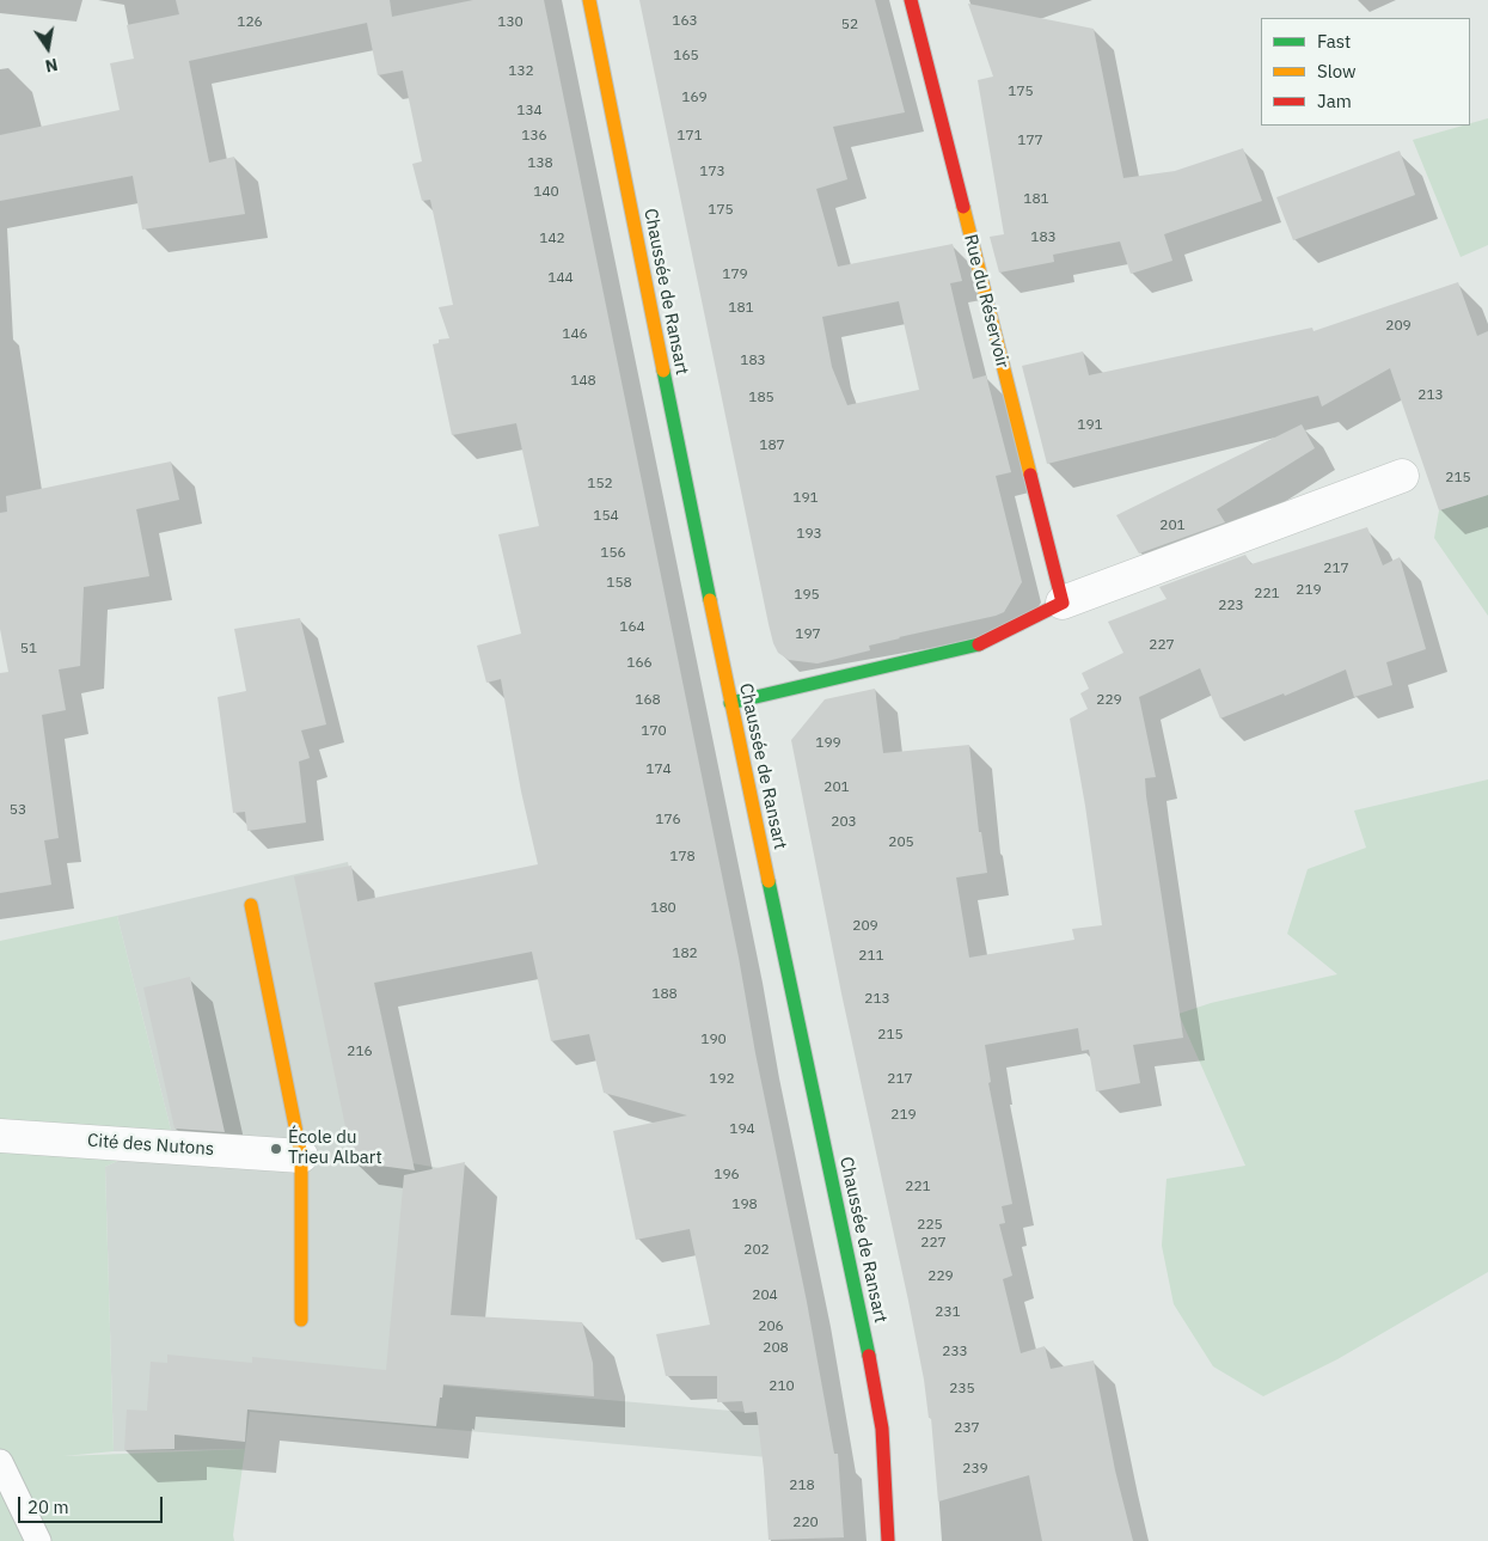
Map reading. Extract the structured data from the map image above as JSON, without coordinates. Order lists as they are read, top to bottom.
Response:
{
  "streets": {
    "main road": ["Chaussée de Ransart", "Rue du Réservoir"],
    "street": ["Cité des Nutons"]
  },
  "places": ["École du Trieu Albart"],
  "house_numbers": [
    "163",
    "126",
    "130",
    "52",
    "165",
    "132",
    "175",
    "169",
    "134",
    "136",
    "171",
    "177",
    "138",
    "173",
    "140",
    "181",
    "175",
    "183",
    "142",
    "179",
    "144",
    "181",
    "209",
    "146",
    "183",
    "148",
    "213",
    "185",
    "191",
    "187",
    "215",
    "152",
    "191",
    "154",
    "201",
    "193",
    "156",
    "217",
    "158",
    "219",
    "221",
    "195",
    "223",
    "164",
    "197",
    "227",
    "51",
    "166",
    "168",
    "229",
    "170",
    "199",
    "174",
    "201",
    "53",
    "176",
    "203",
    "205",
    "178",
    "180",
    "209",
    "182",
    "211",
    "188",
    "213",
    "215",
    "190",
    "216",
    "192",
    "217",
    "219",
    "194",
    "196",
    "221",
    "198",
    "225",
    "227",
    "202",
    "229",
    "204",
    "231",
    "206",
    "208",
    "233",
    "210",
    "235",
    "237",
    "239",
    "218",
    "220"
  ],
  "legend": ["Fast", "Slow", "Jam"],
  "scale_bar": "20 m",
  "north": "bottom"
}
